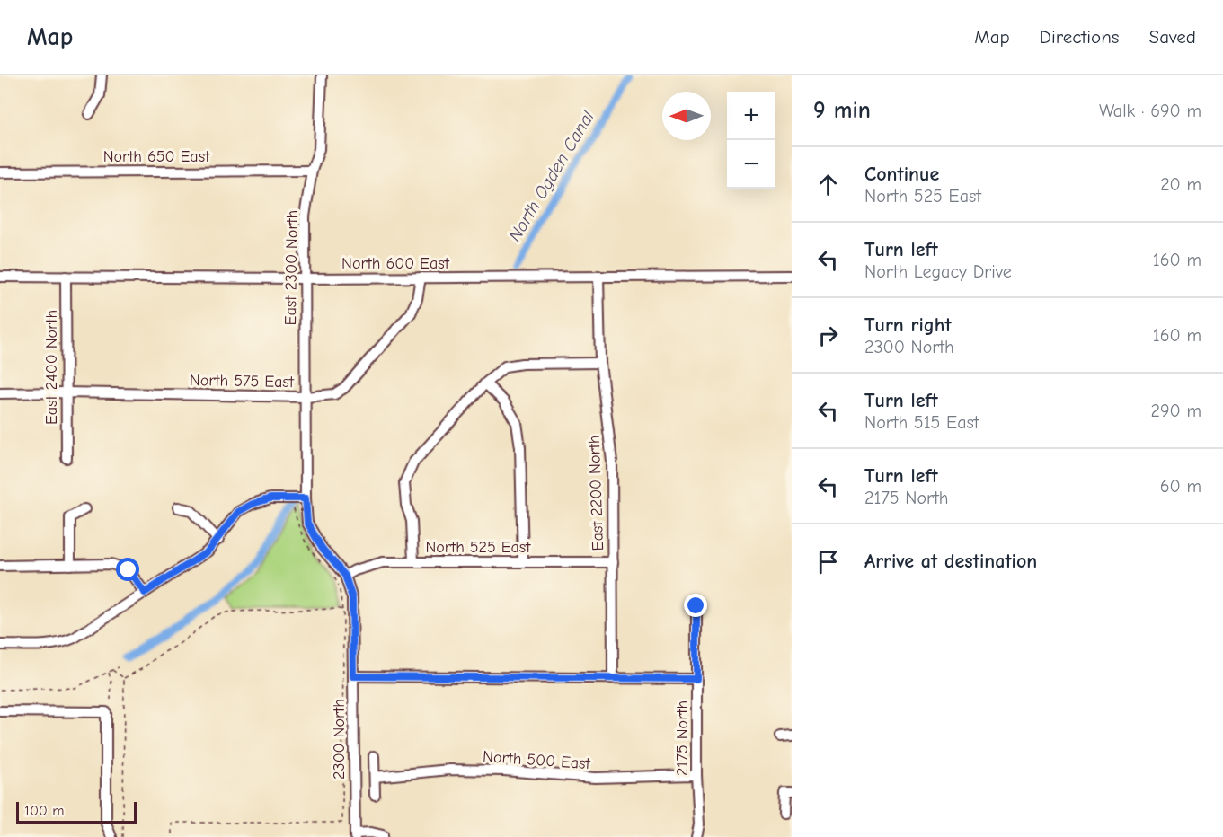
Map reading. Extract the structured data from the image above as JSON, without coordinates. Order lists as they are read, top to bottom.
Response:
{
  "streets": {
    "street": [
      "North 650 East",
      "North 600 East",
      "East 2300 North",
      "East 2400 North",
      "North 575 East",
      "East 2200 North",
      "North 525 East",
      "2175 North",
      "2300 North",
      "North 500 East"
    ]
  },
  "crossings": [
    ["North 650 East", "East 2300 North"],
    ["North 600 East", "East 2300 North"],
    ["North 600 East", "East 2400 North"],
    ["North 600 East", "North 575 East"],
    ["North 600 East", "East 2200 North"],
    ["East 2300 North", "North 575 East"],
    ["East 2300 North", "2300 North"],
    ["East 2400 North", "North 575 East"],
    ["North 575 East", "2300 North"],
    ["East 2200 North", "North 525 East"],
    ["North 525 East", "2300 North"],
    ["2175 North", "North 500 East"]
  ],
  "water": ["North Ogden Canal"],
  "scale_bar": "100 m",
  "north": "left",
  "page": {
    "header": "Map",
    "nav": ["Map", "Directions", "Saved"],
    "heading": ["9 min", "Walk · 690 m"],
    "map_buttons": ["+", "−"],
    "list": [
      ["Continue", "North 525 East", "20 m"],
      ["Turn left", "North Legacy Drive", "160 m"],
      ["Turn right", "2300 North", "160 m"],
      ["Turn left", "North 515 East", "290 m"],
      ["Turn left", "2175 North", "60 m"],
      "Arrive at destination"
    ],
    "scale": "100 m"
  }
}
